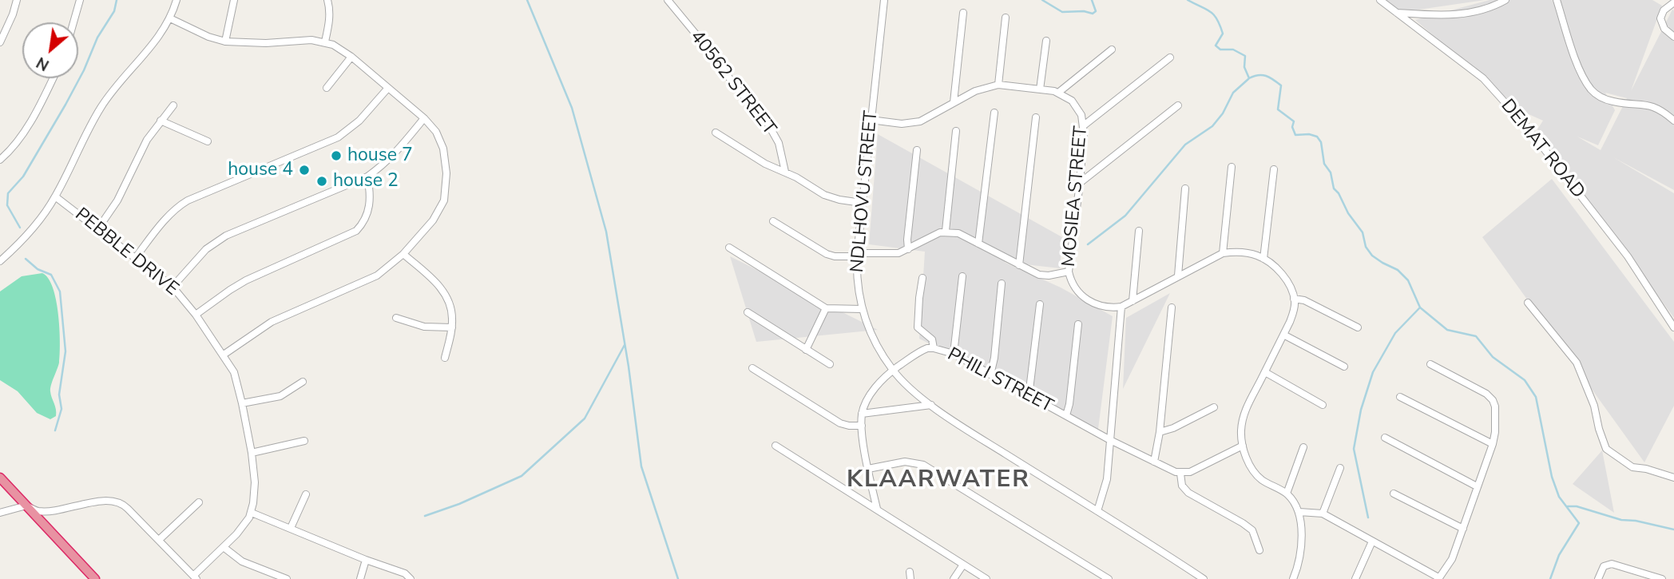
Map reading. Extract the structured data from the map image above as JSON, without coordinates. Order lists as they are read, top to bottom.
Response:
{
  "streets": {
    "street": [
      "40562 STREET",
      "DEMAT ROAD",
      "NDLHOVU STREET",
      "MOSIEA STREET",
      "PEBBLE DRIVE",
      "PHILI STREET"
    ]
  },
  "crossings": [
    ["NDLHOVU STREET", "PHILI STREET"]
  ],
  "districts": ["KLAARWATER"],
  "places": ["house 7", "house 4", "house 2"],
  "north": "bottom left"
}
